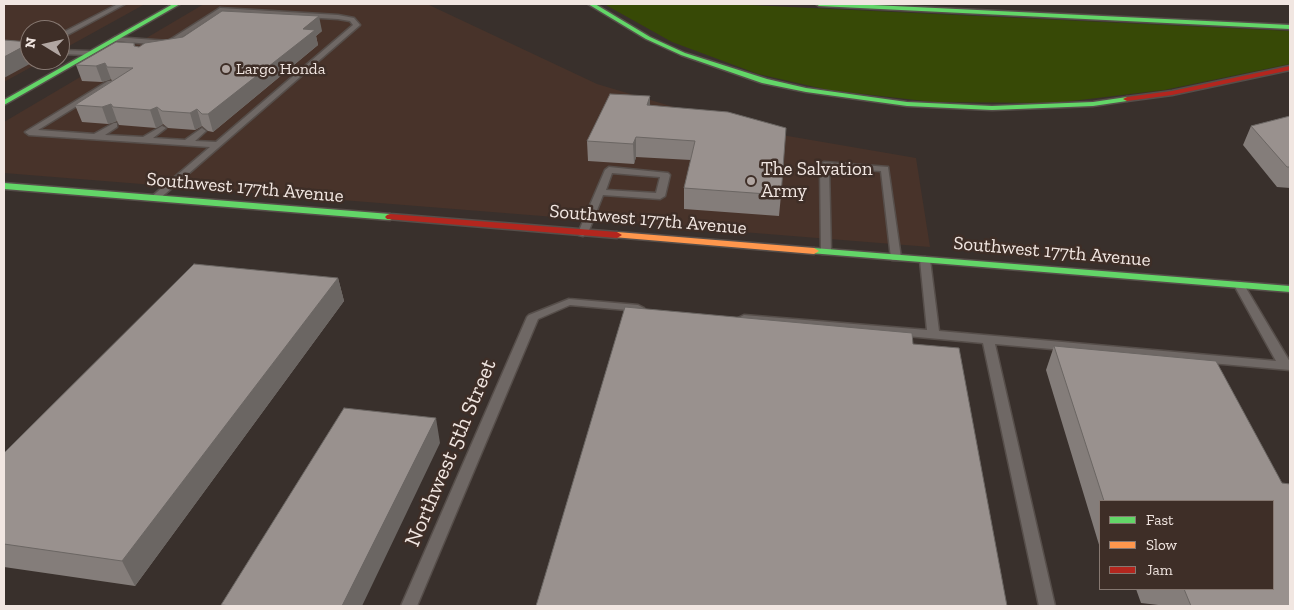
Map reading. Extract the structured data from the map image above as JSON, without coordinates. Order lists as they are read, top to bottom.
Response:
{
  "streets": {
    "main road": ["Southwest 177th Avenue"],
    "lane": ["Northwest 5th Street"]
  },
  "places": ["Largo Honda", "The Salvation Army"],
  "legend": ["Fast", "Slow", "Jam"],
  "north": "left"
}
